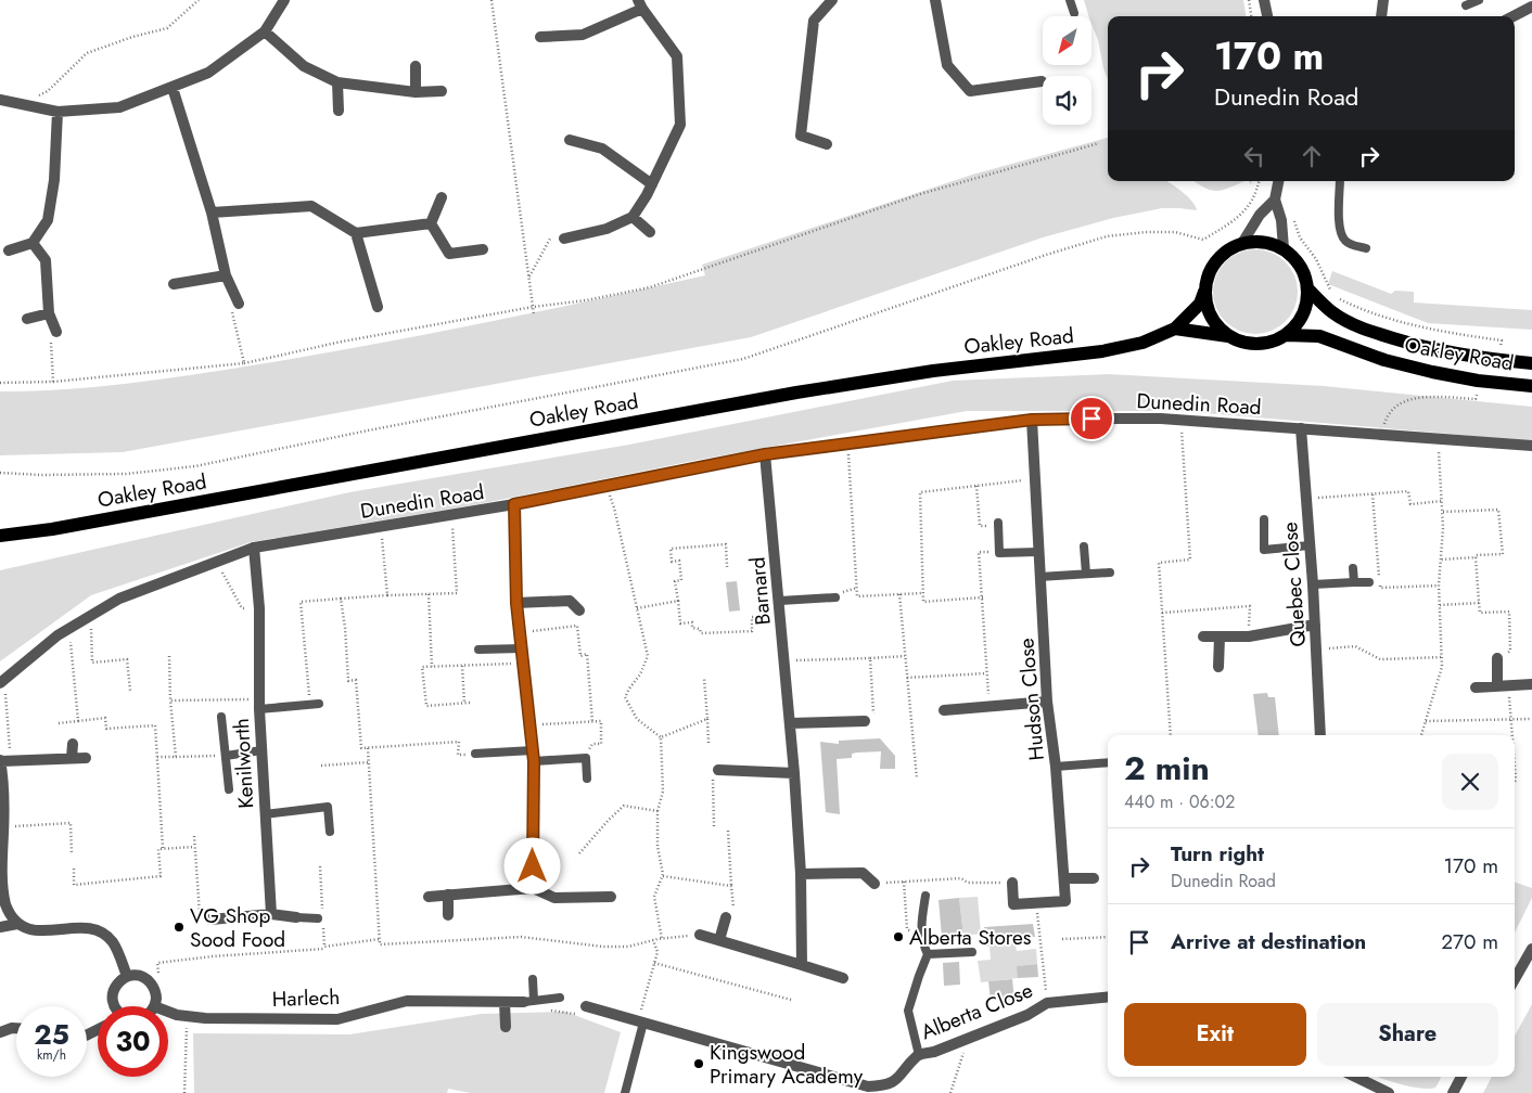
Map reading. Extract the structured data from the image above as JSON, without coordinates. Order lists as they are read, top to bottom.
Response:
{
  "streets": {
    "main road": ["Oakley Road"],
    "street": [
      "Dunedin Road",
      "Quebec Close",
      "Barnard",
      "Hudson Close",
      "Kenilworth",
      "Harlech",
      "Alberta Close"
    ]
  },
  "crossings": [
    ["Dunedin Road", "Quebec Close"],
    ["Dunedin Road", "Barnard"],
    ["Dunedin Road", "Hudson Close"],
    ["Dunedin Road", "Kenilworth"]
  ],
  "places": ["VG Shop Sood Food", "Alberta Stores", "Kingswood Primary Academy"],
  "north": "bottom left",
  "page": {
    "turn": ["170 m", "Dunedin Road"],
    "heading": ["2 min", "440 m · 06:02"],
    "list": [
      {
        "name": "Turn right",
        "note": "Dunedin Road",
        "value": "170 m"
      },
      {
        "name": "Arrive at destination",
        "value": "270 m"
      }
    ],
    "buttons": ["Exit", "Share"],
    "speed": "25 km/h",
    "limit": "30"
  }
}
